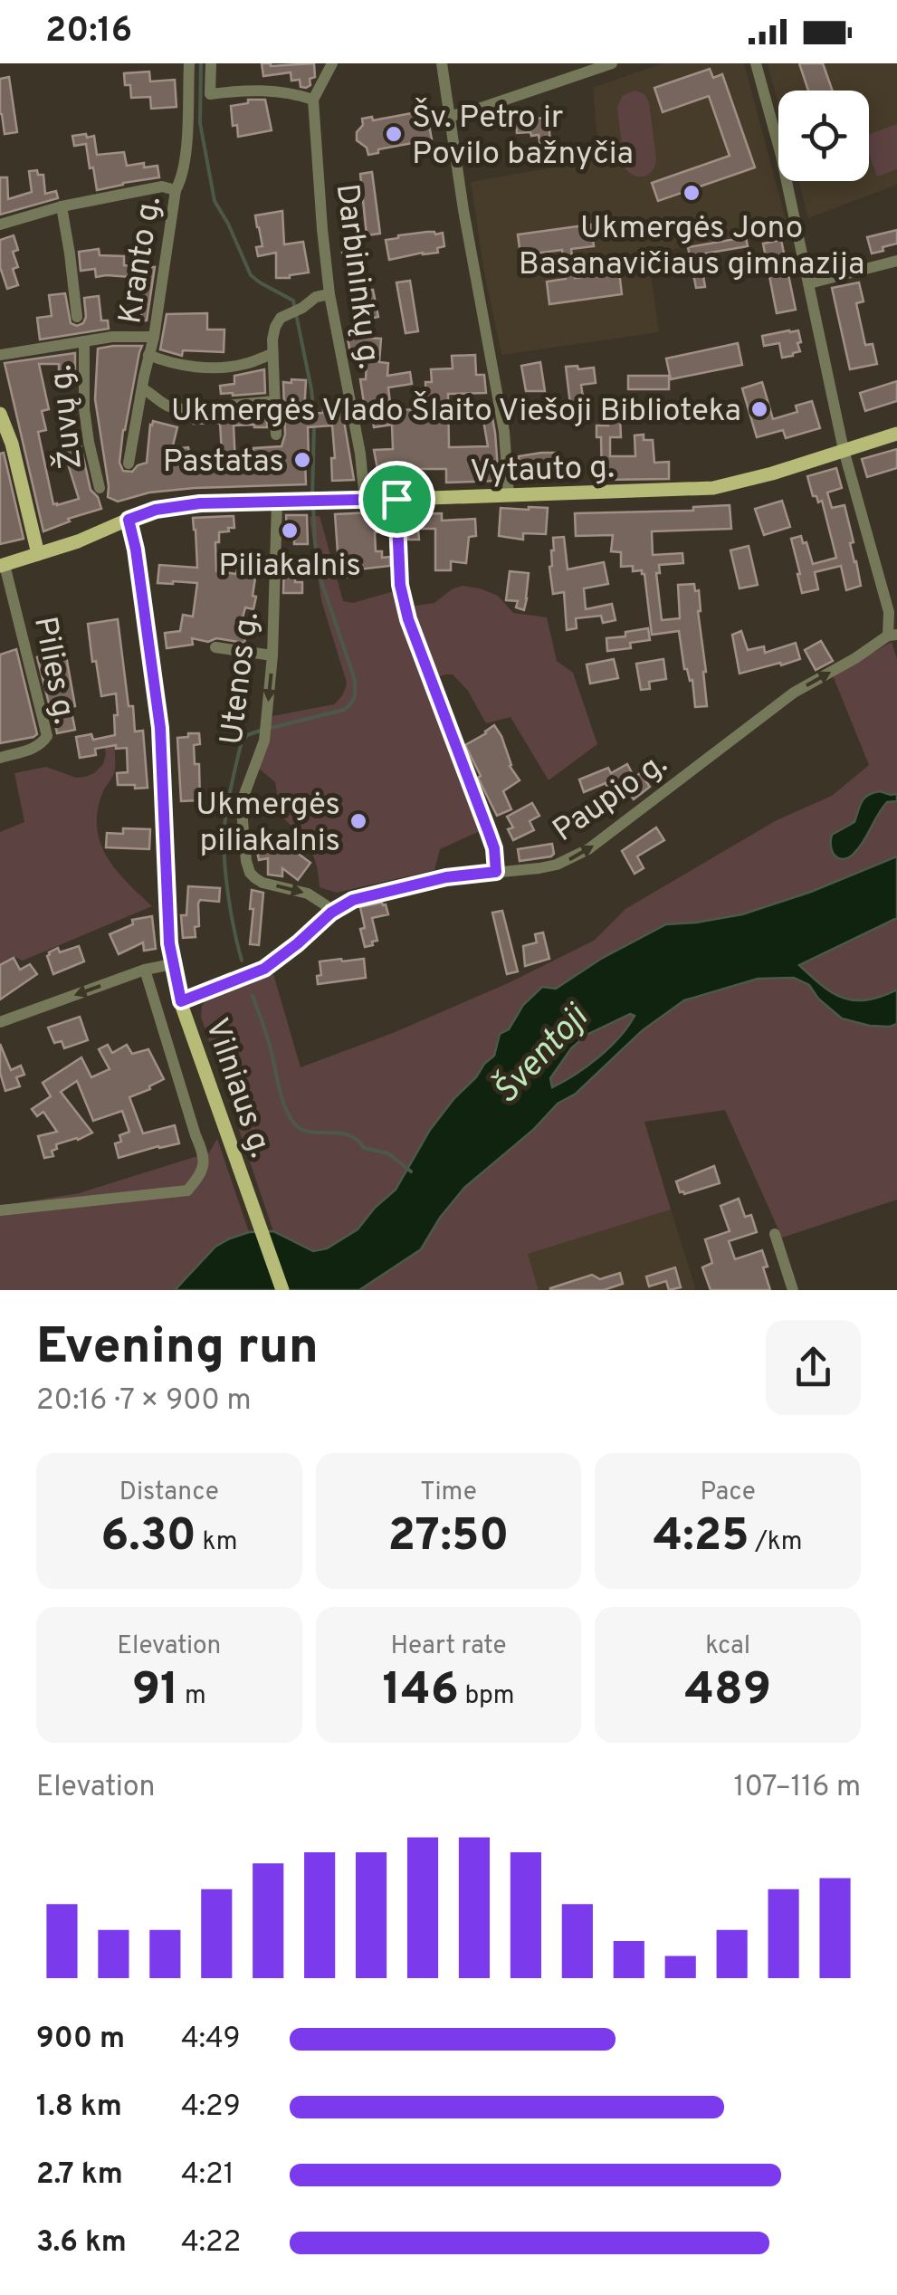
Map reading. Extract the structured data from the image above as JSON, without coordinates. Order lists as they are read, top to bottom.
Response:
{
  "streets": {
    "main road": ["Vytauto g.", "Vilniaus g."],
    "street": [
      "Kranto g.",
      "Darbininkų g.",
      "Žuvų g.",
      "Pilies g.",
      "Utenos g.",
      "Paupio g."
    ]
  },
  "crossings": [
    ["Darbininkų g.", "Vytauto g."],
    ["Vytauto g.", "Pilies g."],
    ["Vytauto g.", "Utenos g."],
    ["Vytauto g.", "Vilniaus g."],
    ["Utenos g.", "Paupio g."],
    ["Paupio g.", "Vilniaus g."]
  ],
  "one_way": ["Utenos g.", "Paupio g."],
  "water": ["Šventoji"],
  "places": [
    "Šv. Petro ir Povilo bažnyčia",
    "Ukmergės Jono Basanavičiaus gimnazija",
    "Ukmergės Vlado Šlaito Viešoji Biblioteka",
    "Pastatas",
    "Piliakalnis",
    "Ukmergės piliakalnis"
  ],
  "page": {
    "status": "20:16",
    "heading": ["Evening run", "20:16 · 7 × 900 m"],
    "stats": [
      ["Distance", "6.30 km"],
      ["Time", "27:50"],
      ["Pace", "4:25 /km"],
      ["Elevation", "91 m"],
      ["Heart rate", "146 bpm"],
      ["kcal", "489"]
    ],
    "chart": ["Elevation", "107–116 m"],
    "list": [
      {
        "name": "900 m",
        "note": "4:49"
      },
      {
        "name": "1.8 km",
        "note": "4:29"
      },
      {
        "name": "2.7 km",
        "note": "4:21"
      },
      {
        "name": "3.6 km",
        "note": "4:22"
      }
    ]
  }
}
